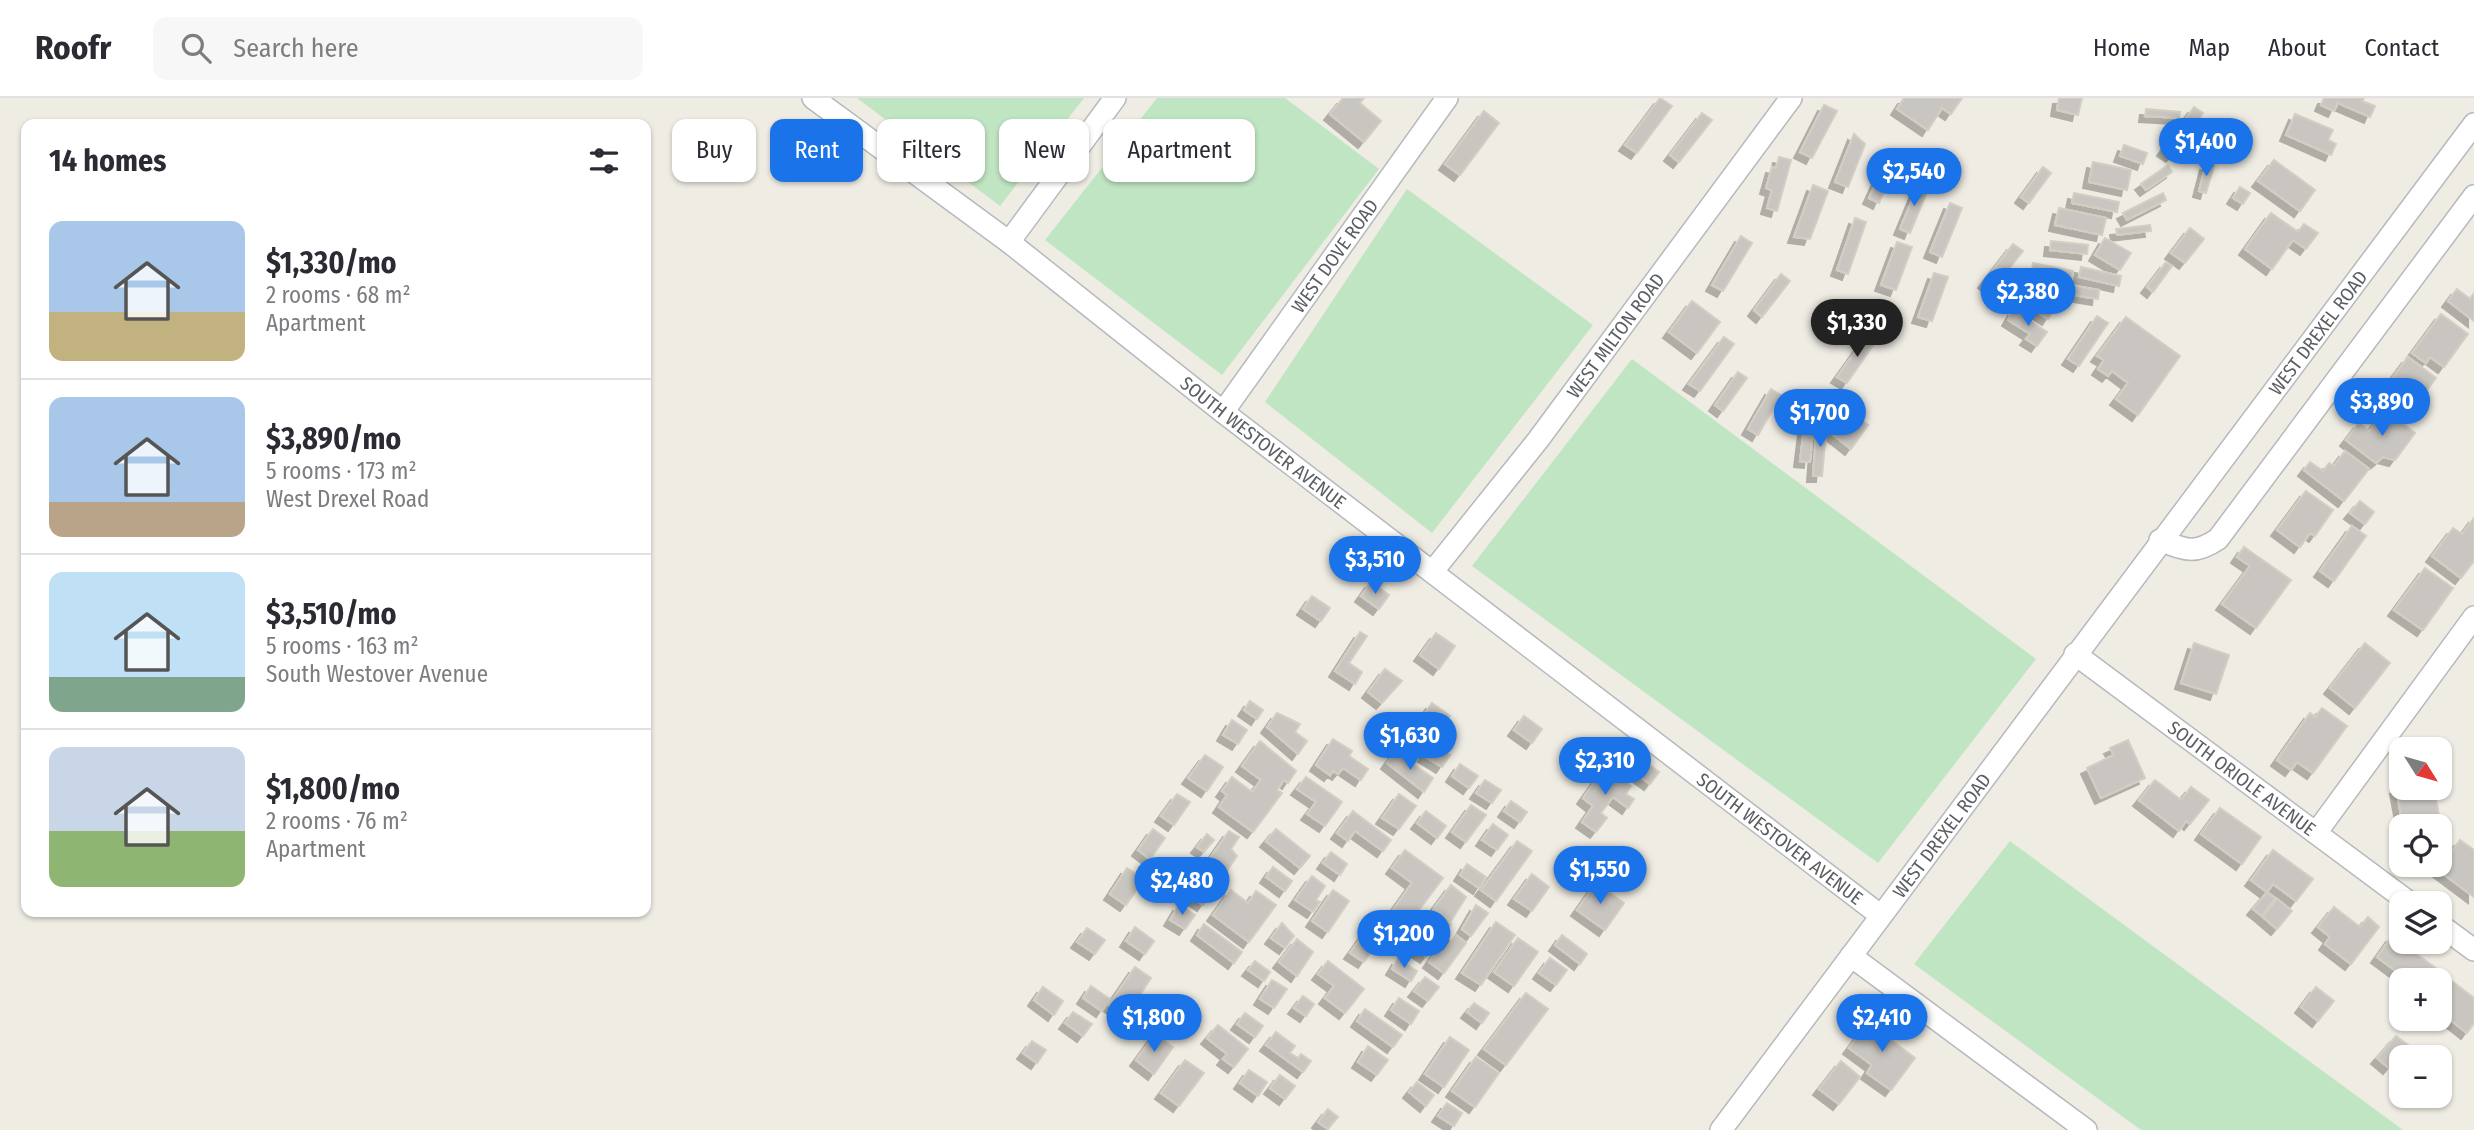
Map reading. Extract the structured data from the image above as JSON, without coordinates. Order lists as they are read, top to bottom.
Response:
{
  "streets": {
    "street": [
      "WEST DOVE ROAD",
      "WEST DREXEL ROAD",
      "WEST MILTON ROAD",
      "SOUTH WESTOVER AVENUE",
      "SOUTH ORIOLE AVENUE"
    ]
  },
  "crossings": [
    ["WEST DOVE ROAD", "SOUTH WESTOVER AVENUE"],
    ["WEST DREXEL ROAD", "SOUTH WESTOVER AVENUE"],
    ["WEST DREXEL ROAD", "SOUTH ORIOLE AVENUE"],
    ["WEST MILTON ROAD", "SOUTH WESTOVER AVENUE"]
  ],
  "north": "bottom right",
  "page": {
    "header": "Roofr",
    "search": "Search here",
    "nav": [
      "Home",
      "Map",
      "About",
      "Contact"
    ],
    "price": [
      "$1,400",
      "$2,540",
      "$2,380",
      "$1,330",
      "$3,890",
      "$1,700",
      "$3,510",
      "$1,630",
      "$2,310",
      "$1,550",
      "$2,480",
      "$1,200",
      "$1,800",
      "$2,410"
    ],
    "chip": [
      "Buy",
      "Rent",
      "Filters",
      "New",
      "Apartment"
    ],
    "heading": "14 homes",
    "list": [
      {
        "name": "$1,330/mo",
        "note": "2 rooms · 68 m² · Apartment"
      },
      {
        "name": "$3,890/mo",
        "note": "5 rooms · 173 m² · West Drexel Road"
      },
      {
        "name": "$3,510/mo",
        "note": "5 rooms · 163 m² · South Westover Avenue"
      },
      {
        "name": "$1,800/mo",
        "note": "2 rooms · 76 m² · Apartment"
      }
    ],
    "map_buttons": ["+", "−"]
  }
}
